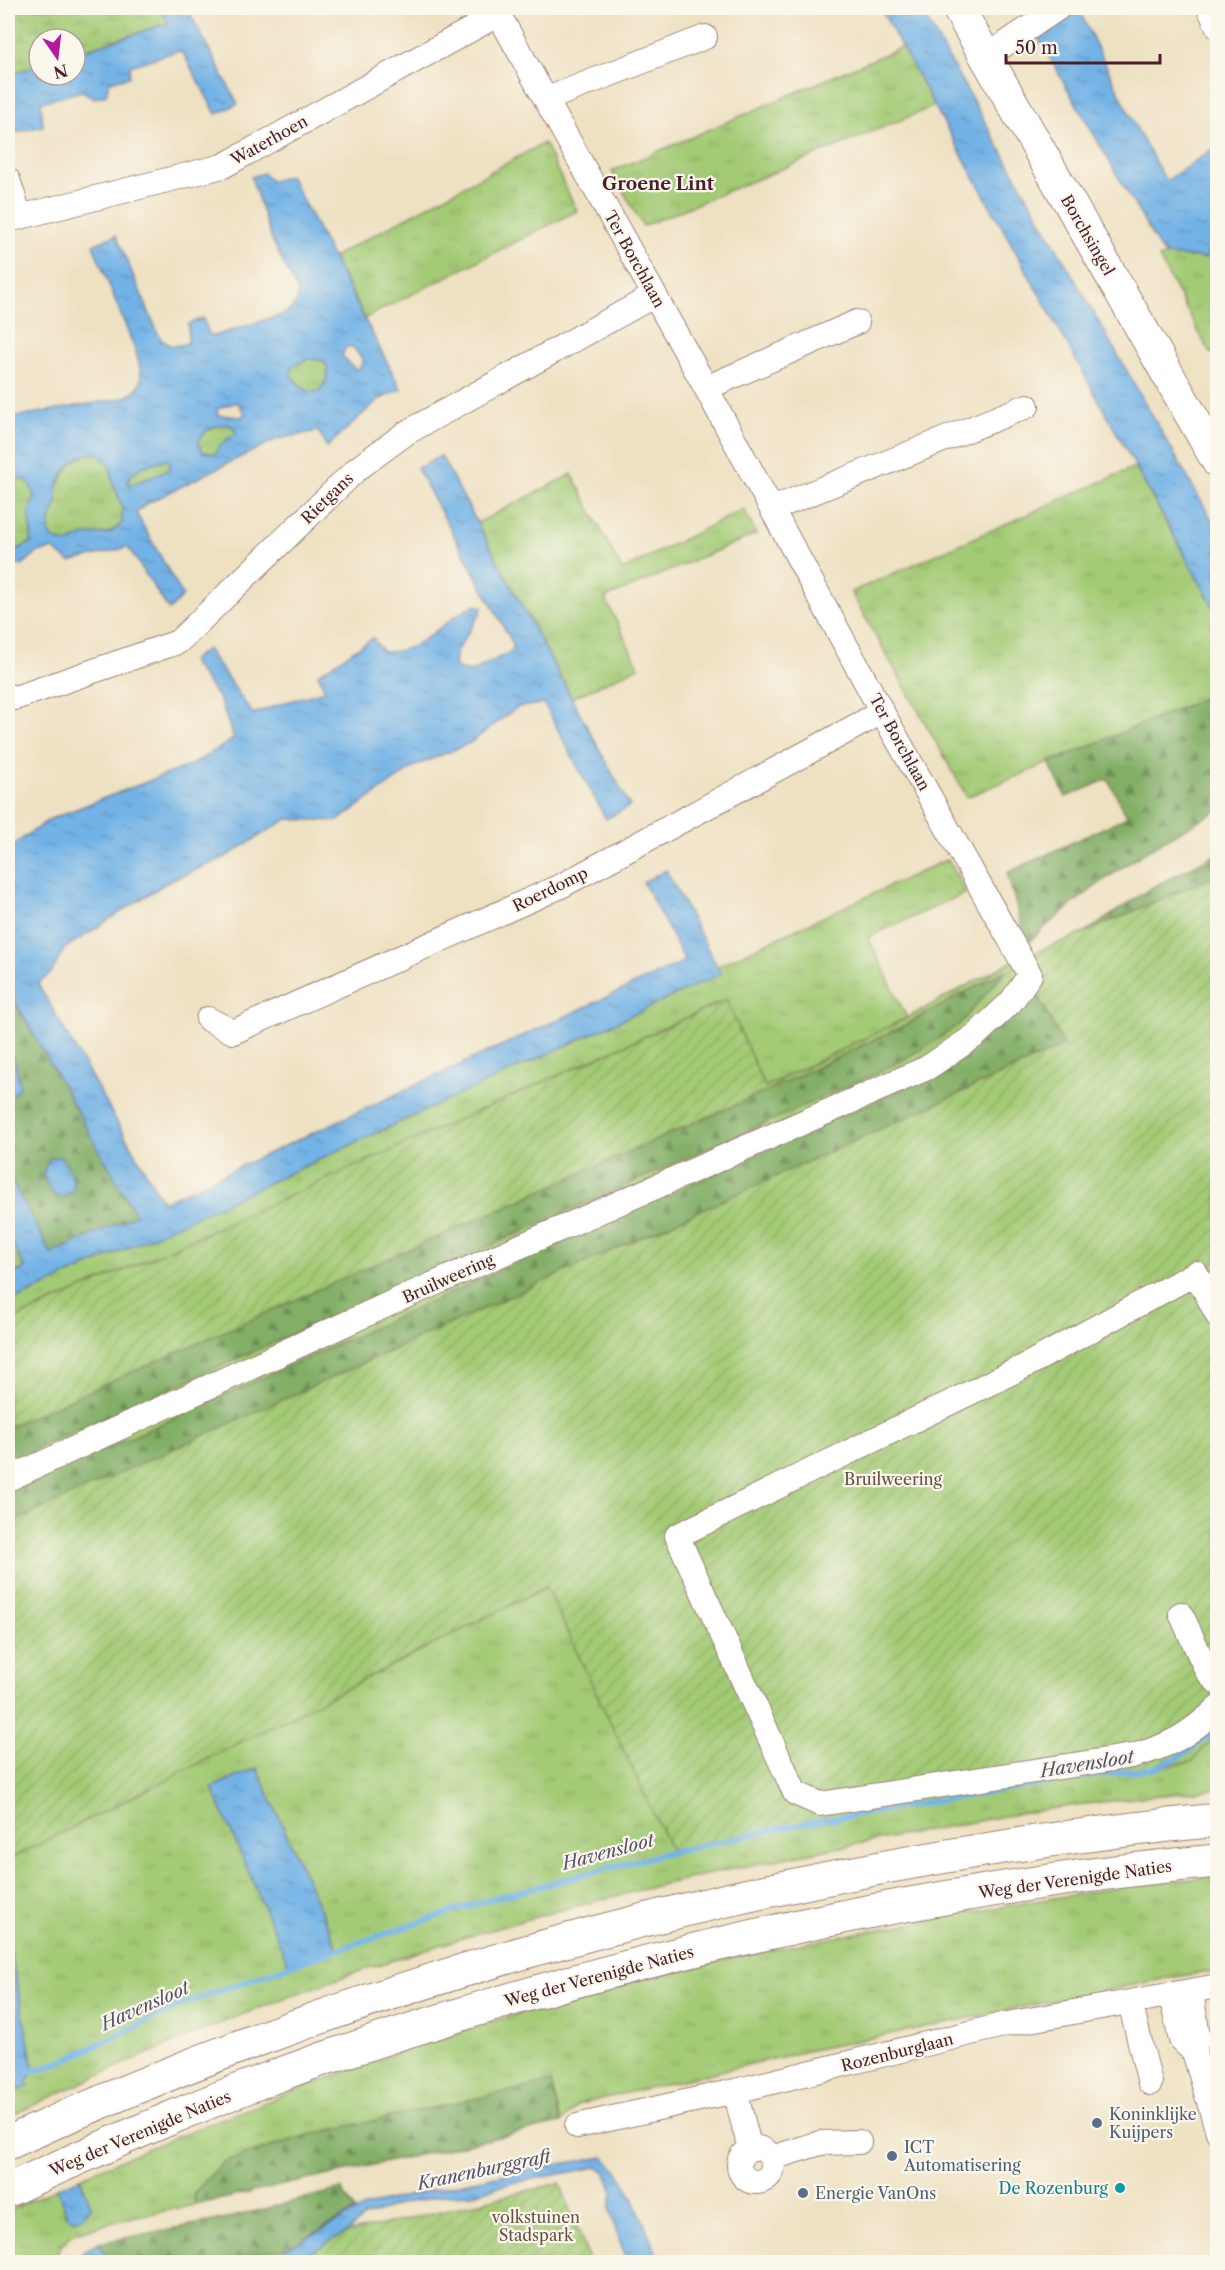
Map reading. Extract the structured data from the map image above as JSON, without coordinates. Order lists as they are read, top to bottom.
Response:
{
  "streets": {
    "highway": ["Weg der Verenigde Naties"],
    "main road": ["Borchsingel"],
    "street": [
      "Waterhoen",
      "Ter Borchlaan",
      "Rietgans",
      "Roerdomp",
      "Bruilweering",
      "Rozenburglaan"
    ]
  },
  "crossings": [
    ["Waterhoen", "Ter Borchlaan"],
    ["Ter Borchlaan", "Rietgans"],
    ["Ter Borchlaan", "Roerdomp"],
    ["Ter Borchlaan", "Bruilweering"]
  ],
  "districts": ["Groene Lint"],
  "water": ["Havensloot", "Kranenburggraft"],
  "parks": ["Bruilweering", "volkstuinen Stadspark"],
  "places": [
    "Koninklijke Kuijpers",
    "ICT Automatisering",
    "De Rozenburg",
    "Energie VanOns"
  ],
  "scale_bar": "50 m",
  "north": "bottom"
}
